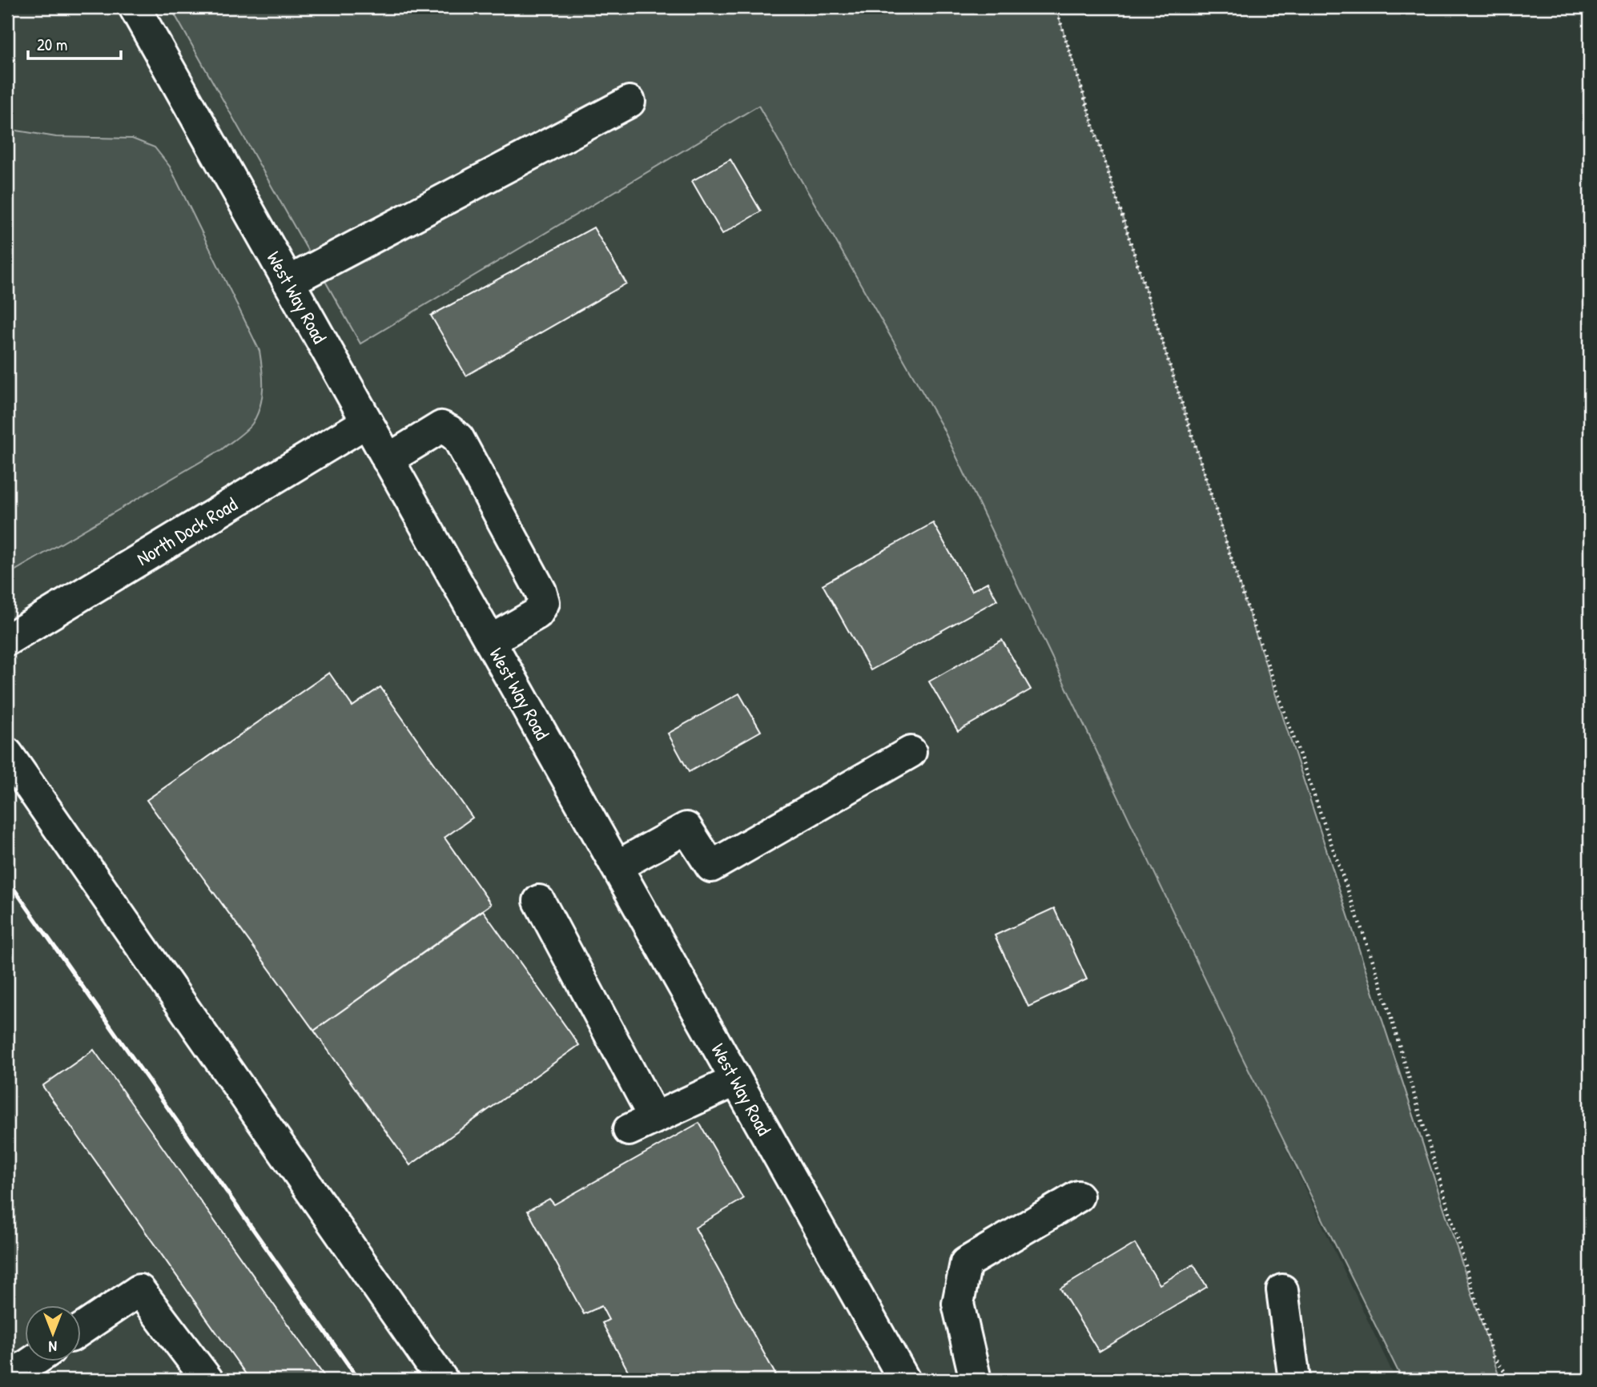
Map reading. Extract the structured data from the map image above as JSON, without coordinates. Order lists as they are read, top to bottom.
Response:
{
  "streets": {
    "lane": ["West Way Road", "North Dock Road"]
  },
  "crossings": [
    ["West Way Road", "North Dock Road"]
  ],
  "scale_bar": "20 m",
  "north": "bottom"
}
